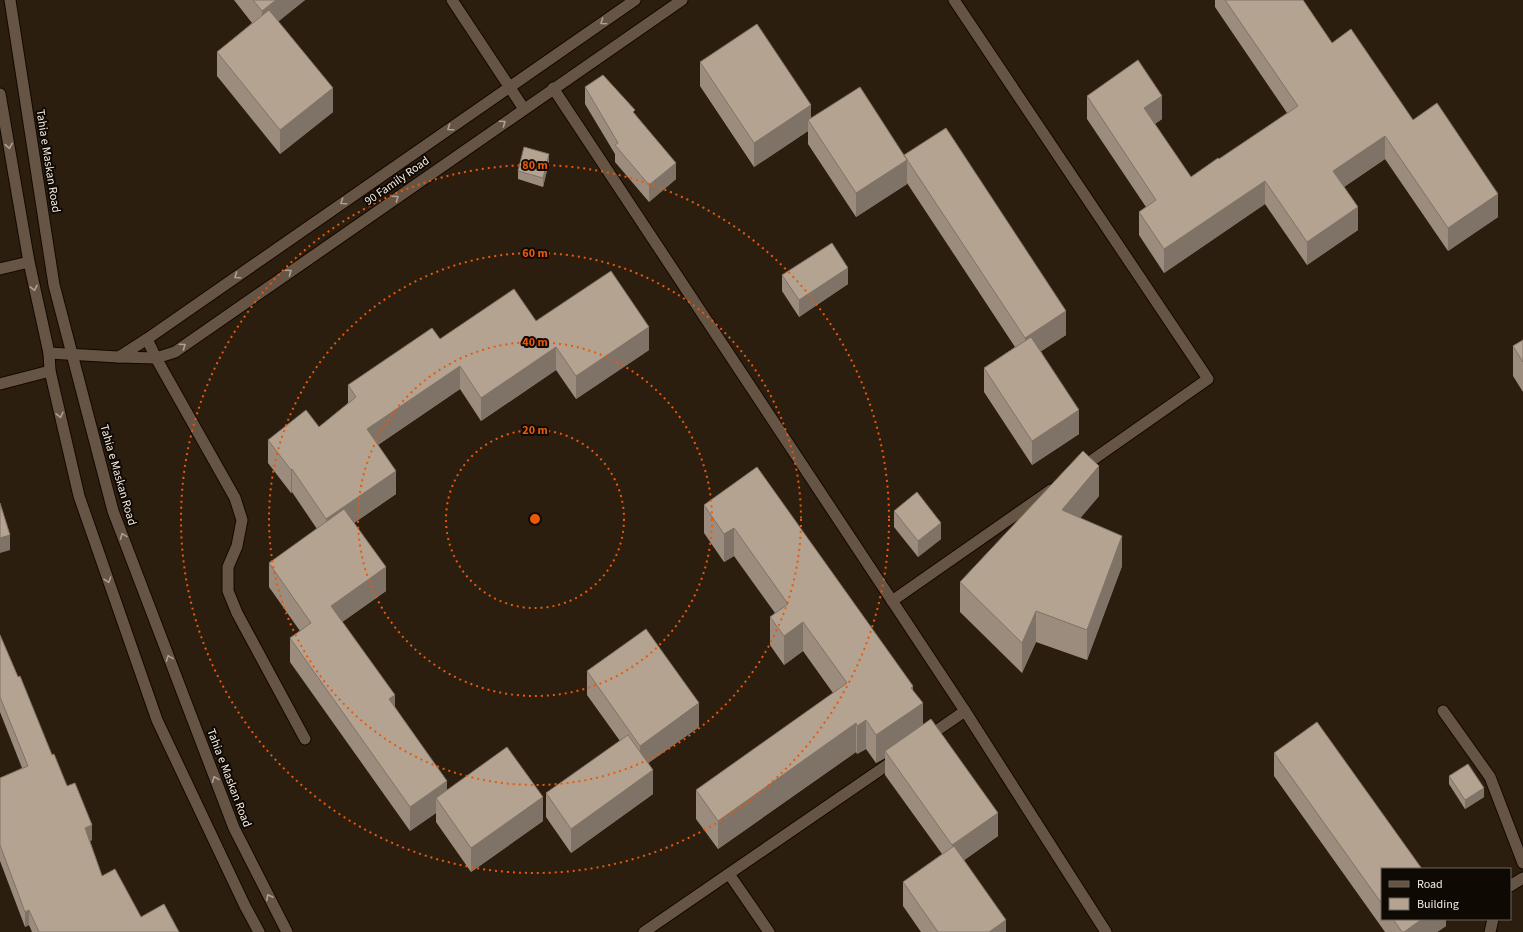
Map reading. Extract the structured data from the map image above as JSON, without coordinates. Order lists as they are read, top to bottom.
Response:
{
  "streets": {
    "street": ["Tahia e Maskan Road", "90 Family Road"]
  },
  "crossings": [
    ["Tahia e Maskan Road", "90 Family Road"]
  ],
  "legend": ["Road", "Building"],
  "rings": [
    "80 m",
    "60 m",
    "40 m",
    "20 m"
  ]
}
